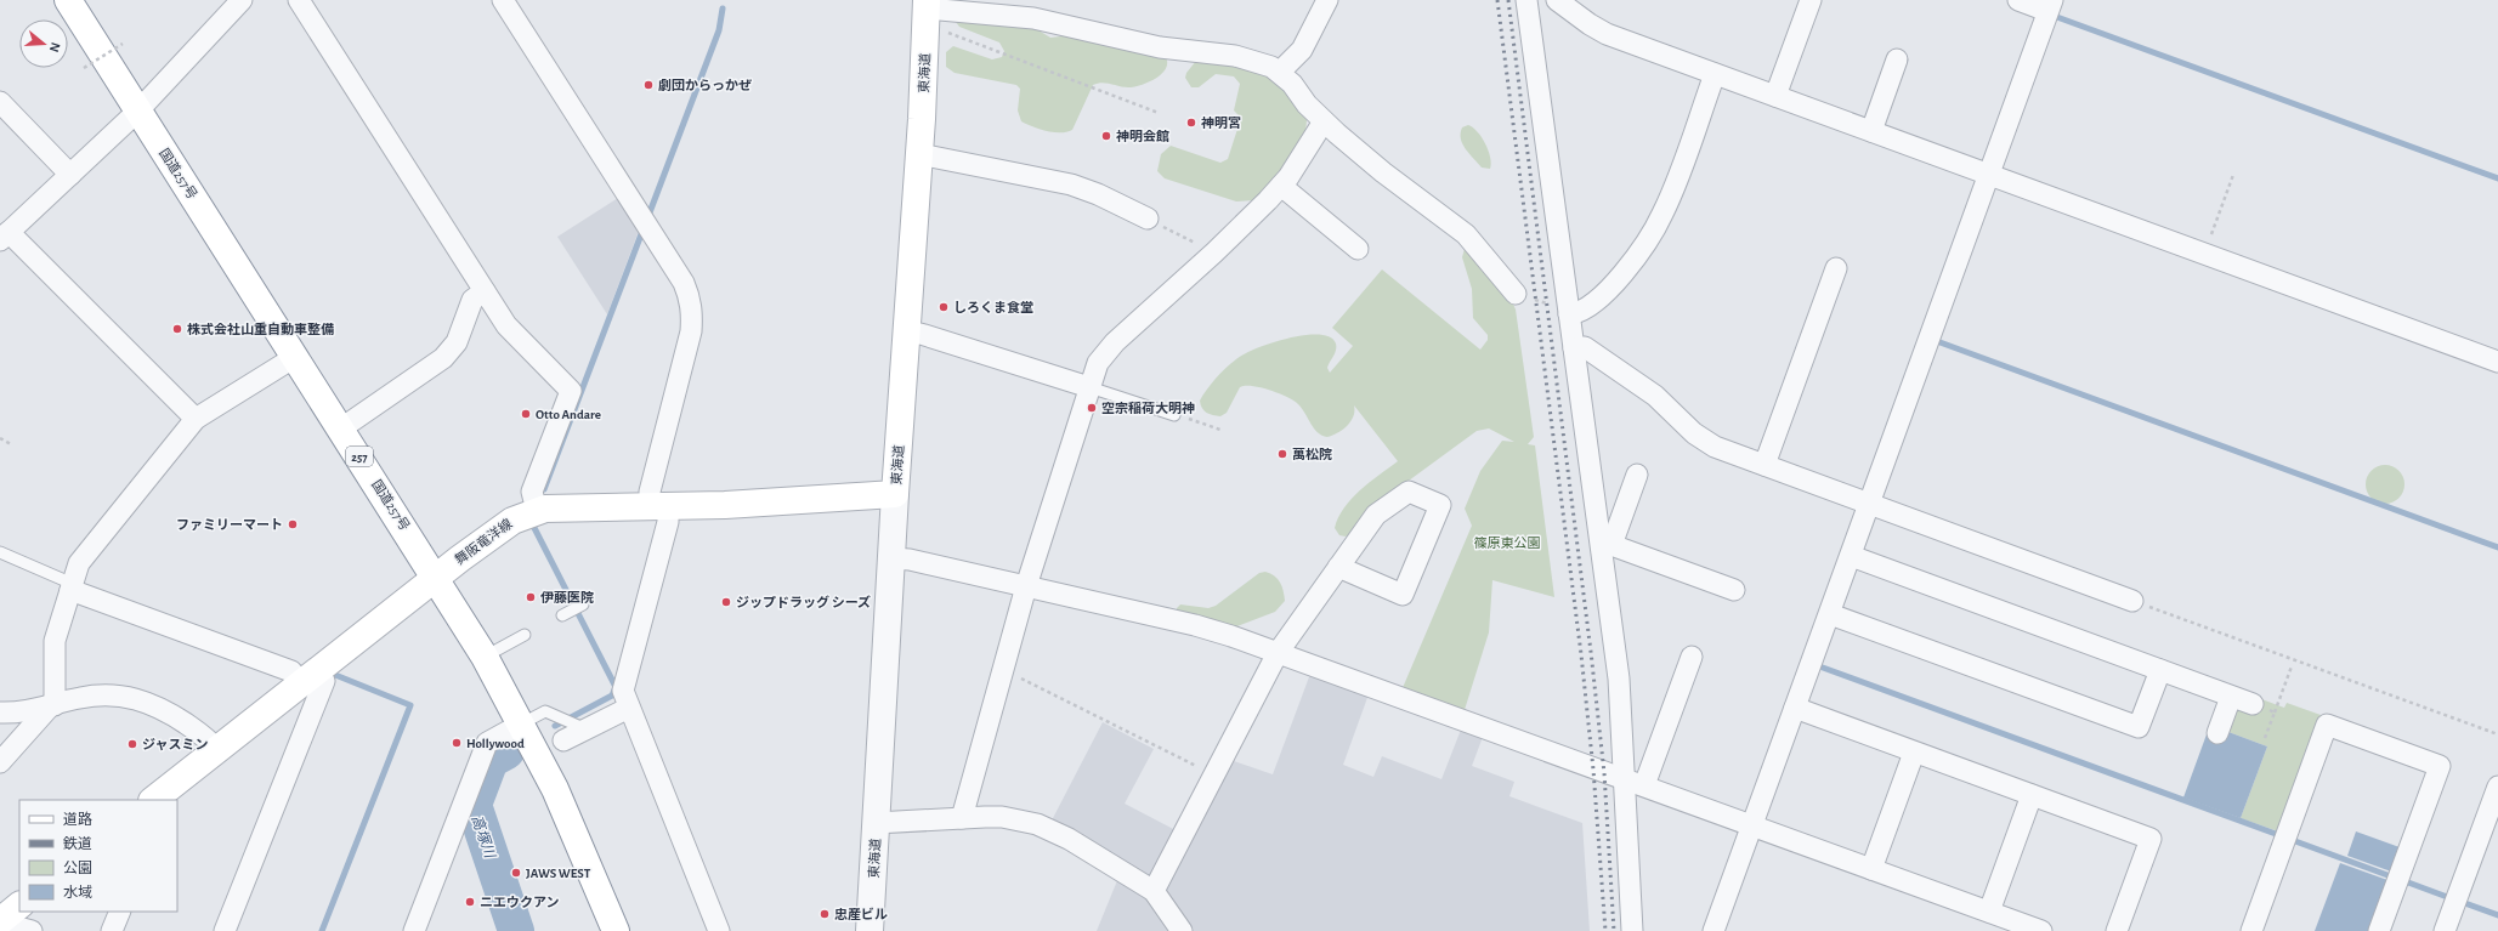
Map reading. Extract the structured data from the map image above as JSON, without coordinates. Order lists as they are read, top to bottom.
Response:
{
  "streets": {
    "main road": [
      "東海道",
      "国道257号",
      "257",
      "舞阪竜洋線"
    ]
  },
  "crossings": [
    ["東海道", "舞阪竜洋線"],
    ["国道257号", "舞阪竜洋線"]
  ],
  "water": ["高塚川"],
  "parks": ["篠原東公園"],
  "places": [
    "劇団からっかぜ",
    "神明宮",
    "神明会館",
    "しろくま食堂",
    "株式会社山重自動車整備",
    "空宗稲荷大明神",
    "Otto Andare",
    "萬松院",
    "ファミリーマート",
    "伊藤医院",
    "ジップドラッグ シーズ",
    "Hollywood",
    "ジャスミン",
    "JAWS WEST",
    "ニエウクアン",
    "忠産ビル"
  ],
  "legend": [
    "道路",
    "鉄道",
    "公園",
    "水域"
  ],
  "north": "right"
}
